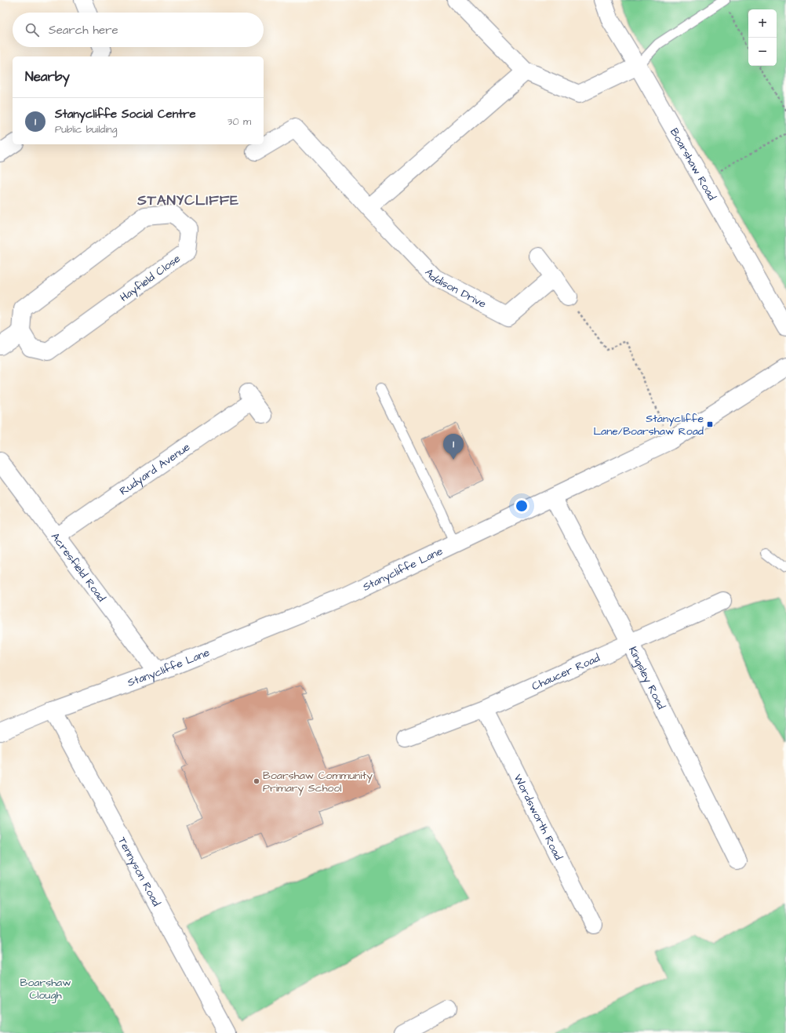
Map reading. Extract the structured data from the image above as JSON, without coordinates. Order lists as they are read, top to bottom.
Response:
{
  "streets": {
    "street": [
      "Boarshaw Road",
      "Hayfield Close",
      "Addison Drive",
      "Rudyard Avenue",
      "Acresfield Road",
      "Stanycliffe Lane",
      "Chaucer Road",
      "Kingsley Road",
      "Wordsworth Road",
      "Tennyson Road"
    ]
  },
  "crossings": [
    ["Rudyard Avenue", "Acresfield Road"],
    ["Acresfield Road", "Stanycliffe Lane"],
    ["Stanycliffe Lane", "Kingsley Road"],
    ["Stanycliffe Lane", "Tennyson Road"],
    ["Chaucer Road", "Kingsley Road"],
    ["Chaucer Road", "Wordsworth Road"]
  ],
  "districts": ["STANYCLIFFE"],
  "parks": ["Boarshaw Clough"],
  "places": {
    "transit": ["Stanycliffe Lane/Boarshaw Road"],
    "other": ["Boarshaw Community Primary School"]
  },
  "page": {
    "map_buttons": ["+", "−"],
    "search": "Search here",
    "heading": "Nearby",
    "list": [
      {
        "mark": "1",
        "name": "Stanycliffe Social Centre",
        "note": "Public building",
        "value": "30 m"
      }
    ],
    "pins": "1"
  }
}
